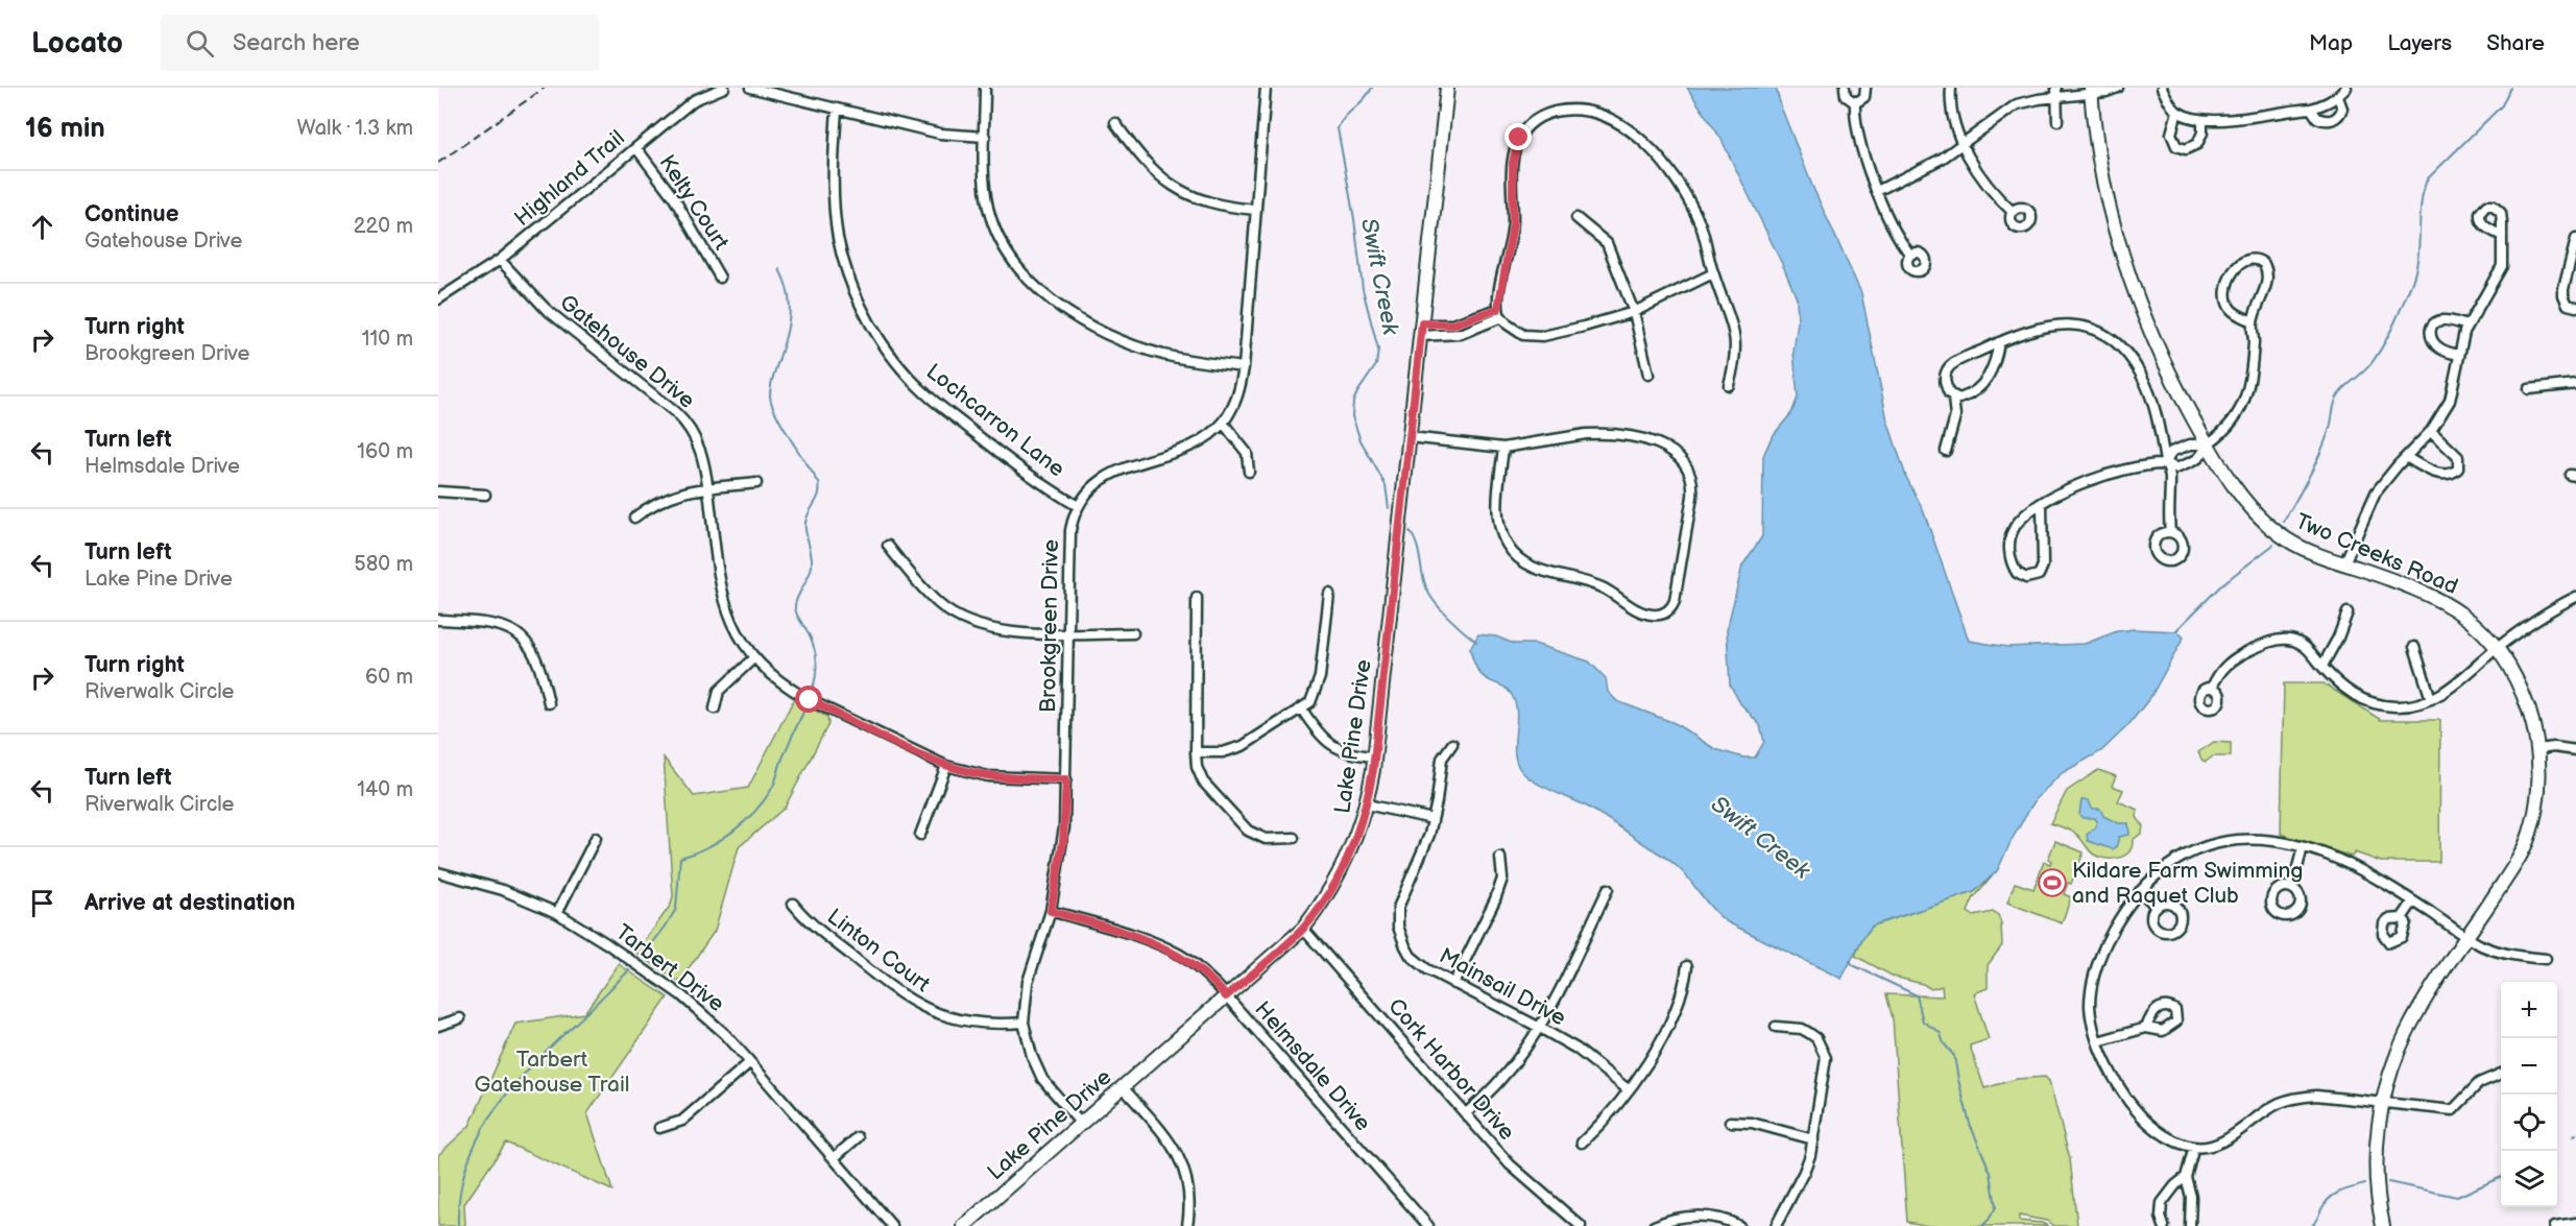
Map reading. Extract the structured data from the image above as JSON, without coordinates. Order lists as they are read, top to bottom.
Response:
{
  "streets": {
    "street": [
      "Highland Trail",
      "Kelty Court",
      "Gatehouse Drive",
      "Lochcarron Lane",
      "Two Creeks Road",
      "Brookgreen Drive",
      "Lake Pine Drive",
      "Linton Court",
      "Tarbert Drive",
      "Mainsail Drive",
      "Helmsdale Drive",
      "Cork Harbor Drive"
    ]
  },
  "crossings": [
    ["Highland Trail", "Kelty Court"],
    ["Highland Trail", "Gatehouse Drive"],
    ["Gatehouse Drive", "Brookgreen Drive"],
    ["Lochcarron Lane", "Brookgreen Drive"],
    ["Brookgreen Drive", "Lake Pine Drive"],
    ["Brookgreen Drive", "Linton Court"],
    ["Brookgreen Drive", "Helmsdale Drive"],
    ["Lake Pine Drive", "Helmsdale Drive"],
    ["Lake Pine Drive", "Cork Harbor Drive"]
  ],
  "water": ["Swift Creek"],
  "parks": ["Tarbert Gatehouse Trail"],
  "places": {
    "sports": ["Kildare Farm Swimming and Raquet Club"]
  },
  "page": {
    "header": "Locato",
    "search": "Search here",
    "nav": ["Map", "Layers", "Share"],
    "heading": ["16 min", "Walk · 1.3 km"],
    "list": [
      ["Continue", "Gatehouse Drive", "220 m"],
      ["Turn right", "Brookgreen Drive", "110 m"],
      ["Turn left", "Helmsdale Drive", "160 m"],
      ["Turn left", "Lake Pine Drive", "580 m"],
      ["Turn right", "Riverwalk Circle", "60 m"],
      ["Turn left", "Riverwalk Circle", "140 m"],
      "Arrive at destination"
    ],
    "map_buttons": ["+", "−"]
  }
}
